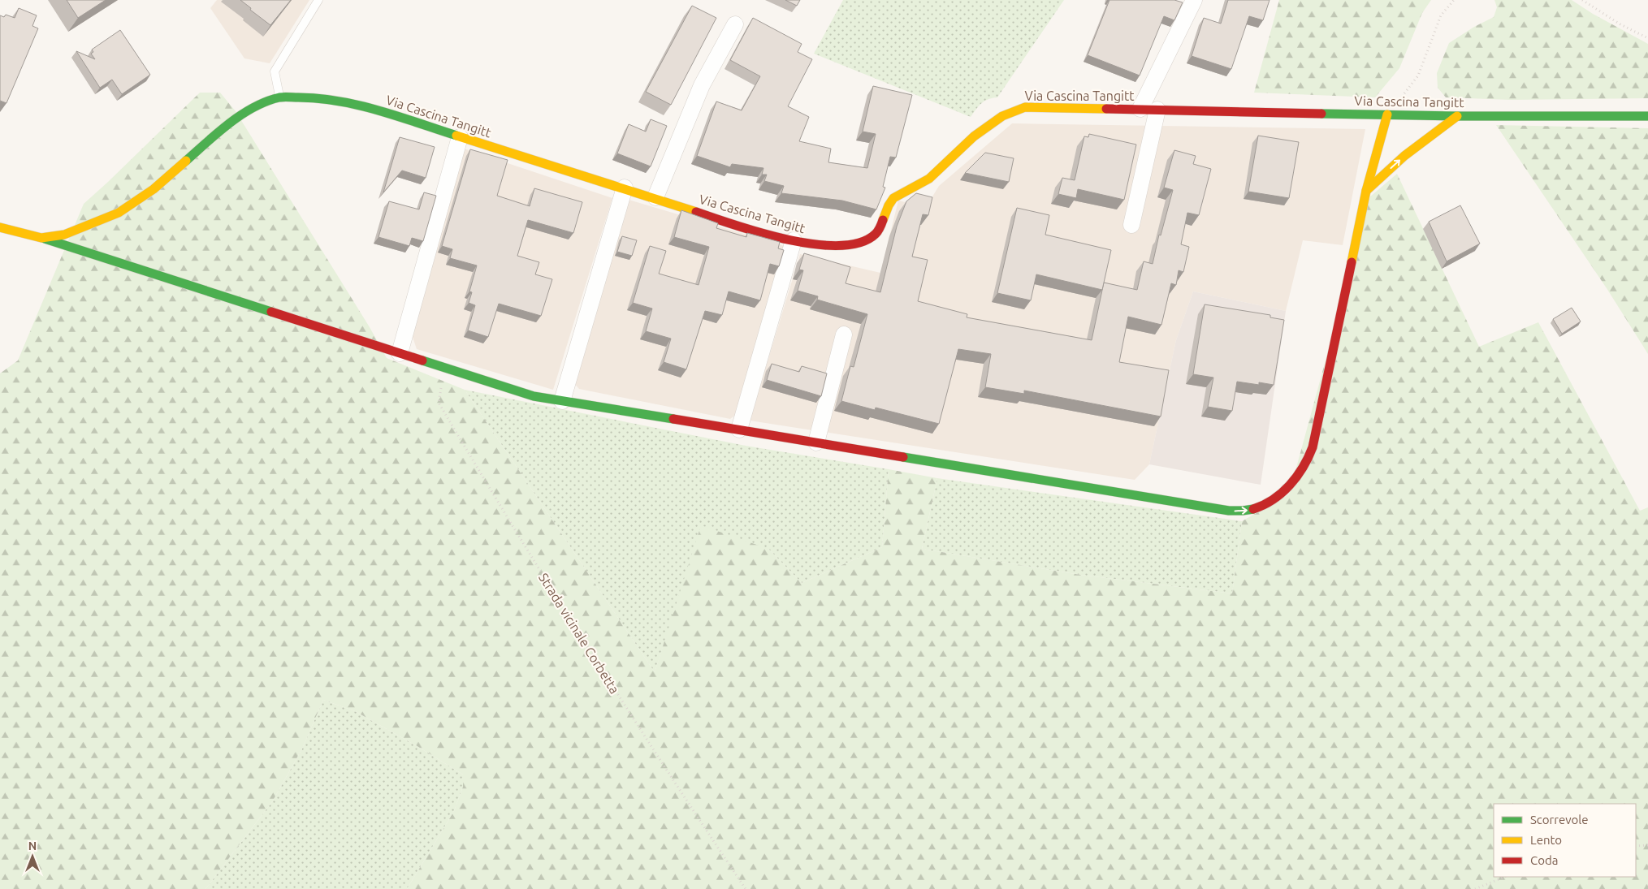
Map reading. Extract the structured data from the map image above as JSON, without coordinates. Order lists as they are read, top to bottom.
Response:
{
  "streets": {
    "street": ["Via Cascina Tangitt"],
    "path": ["Strada vicinale Corbetta"]
  },
  "legend": ["Scorrevole", "Lento", "Coda"],
  "north": "top"
}
